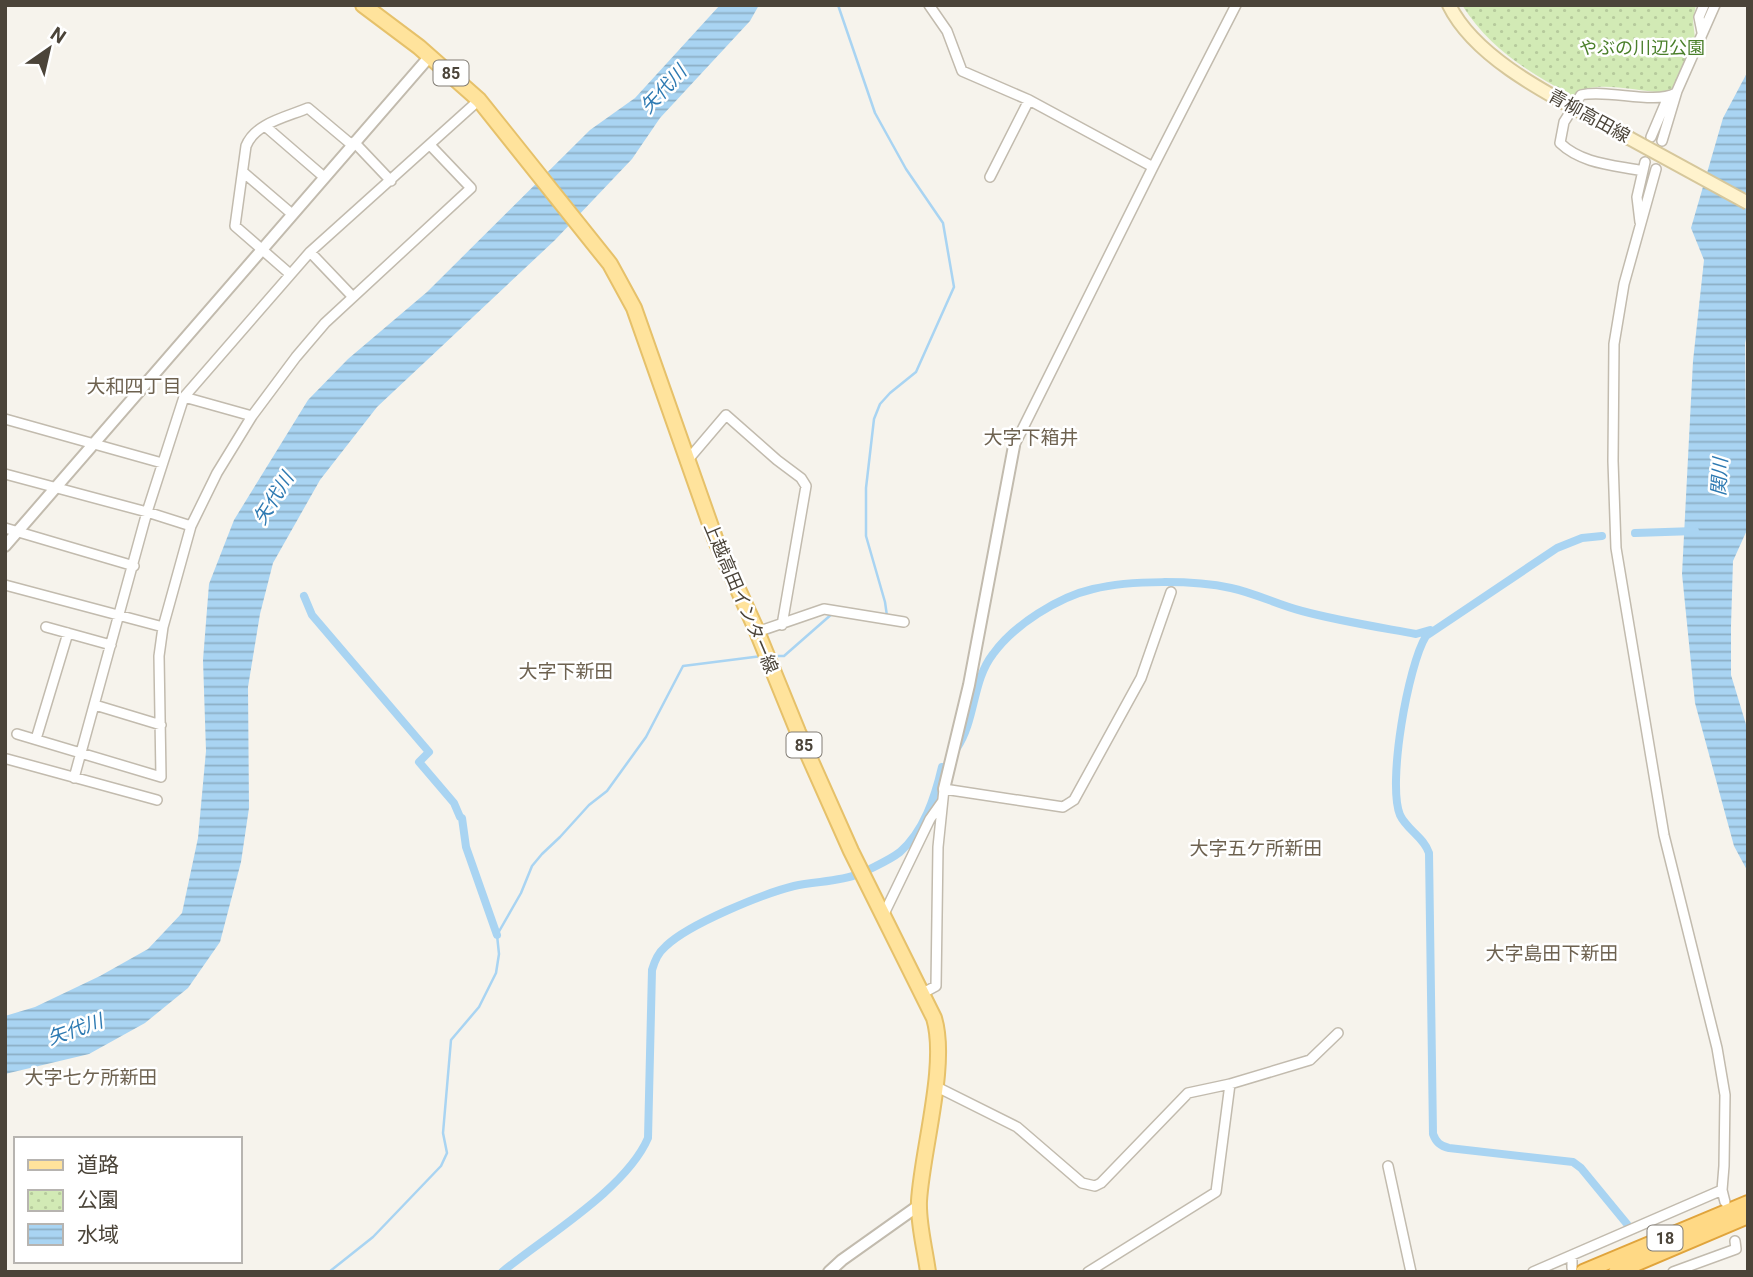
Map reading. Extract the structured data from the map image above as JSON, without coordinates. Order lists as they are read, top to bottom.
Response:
{
  "streets": {
    "highway": ["18"],
    "main road": ["85", "青柳高田線", "上越高田インター線"]
  },
  "districts": [
    "大和四丁目",
    "大字下箱井",
    "大字下新田",
    "大字五ケ所新田",
    "大字島田下新田",
    "大字七ケ所新田"
  ],
  "water": ["矢代川", "関川"],
  "parks": ["やぶの川辺公園"],
  "legend": ["道路", "公園", "水域"],
  "north": "top right"
}
